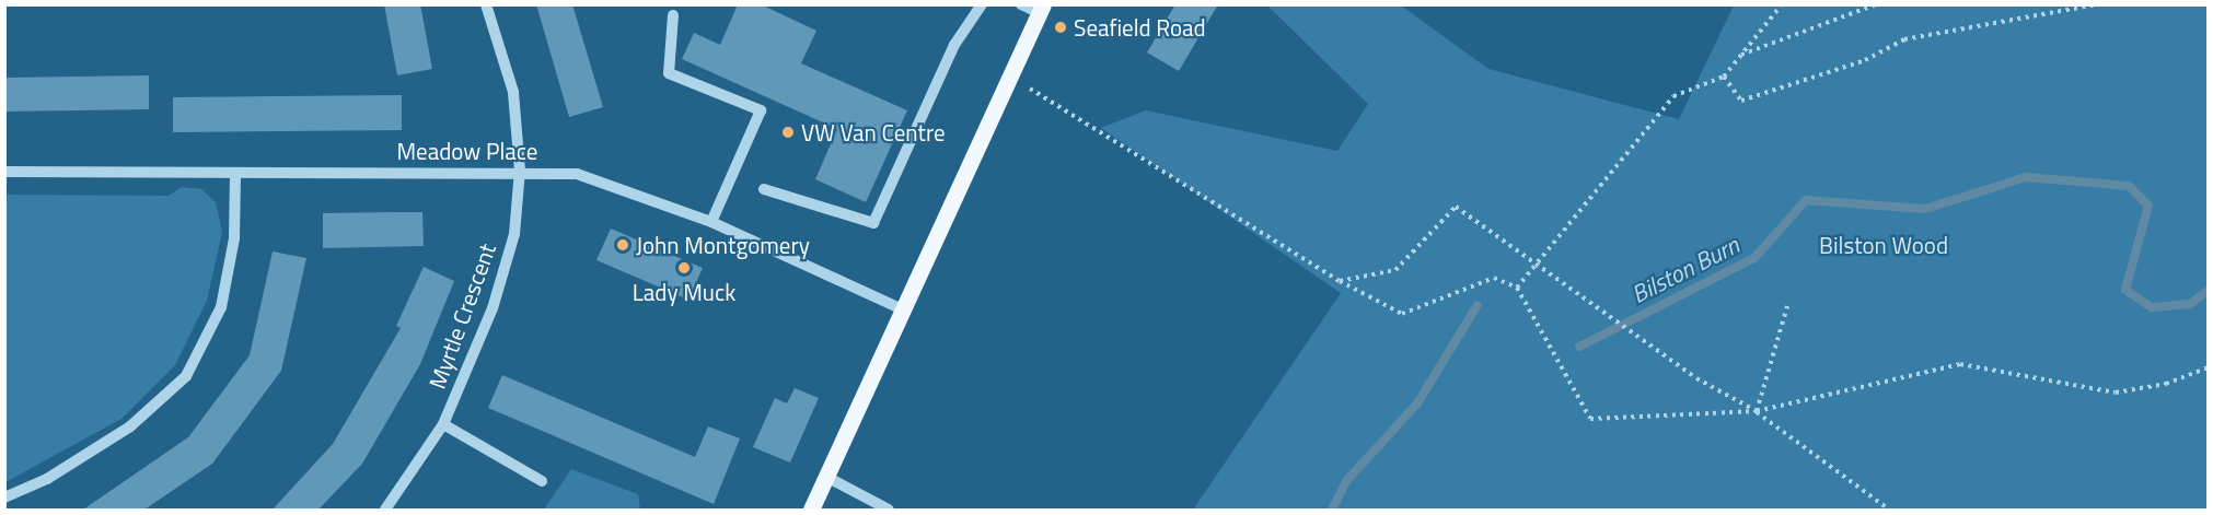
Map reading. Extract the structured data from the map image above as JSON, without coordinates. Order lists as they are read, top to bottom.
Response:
{
  "streets": {
    "street": ["Meadow Place", "Myrtle Crescent"]
  },
  "crossings": [
    ["Meadow Place", "Myrtle Crescent"]
  ],
  "water": ["Bilston Burn"],
  "parks": ["Bilston Wood"],
  "places": [
    "Seafield Road",
    "VW Van Centre",
    "John Montgomery",
    "Lady Muck"
  ]
}
